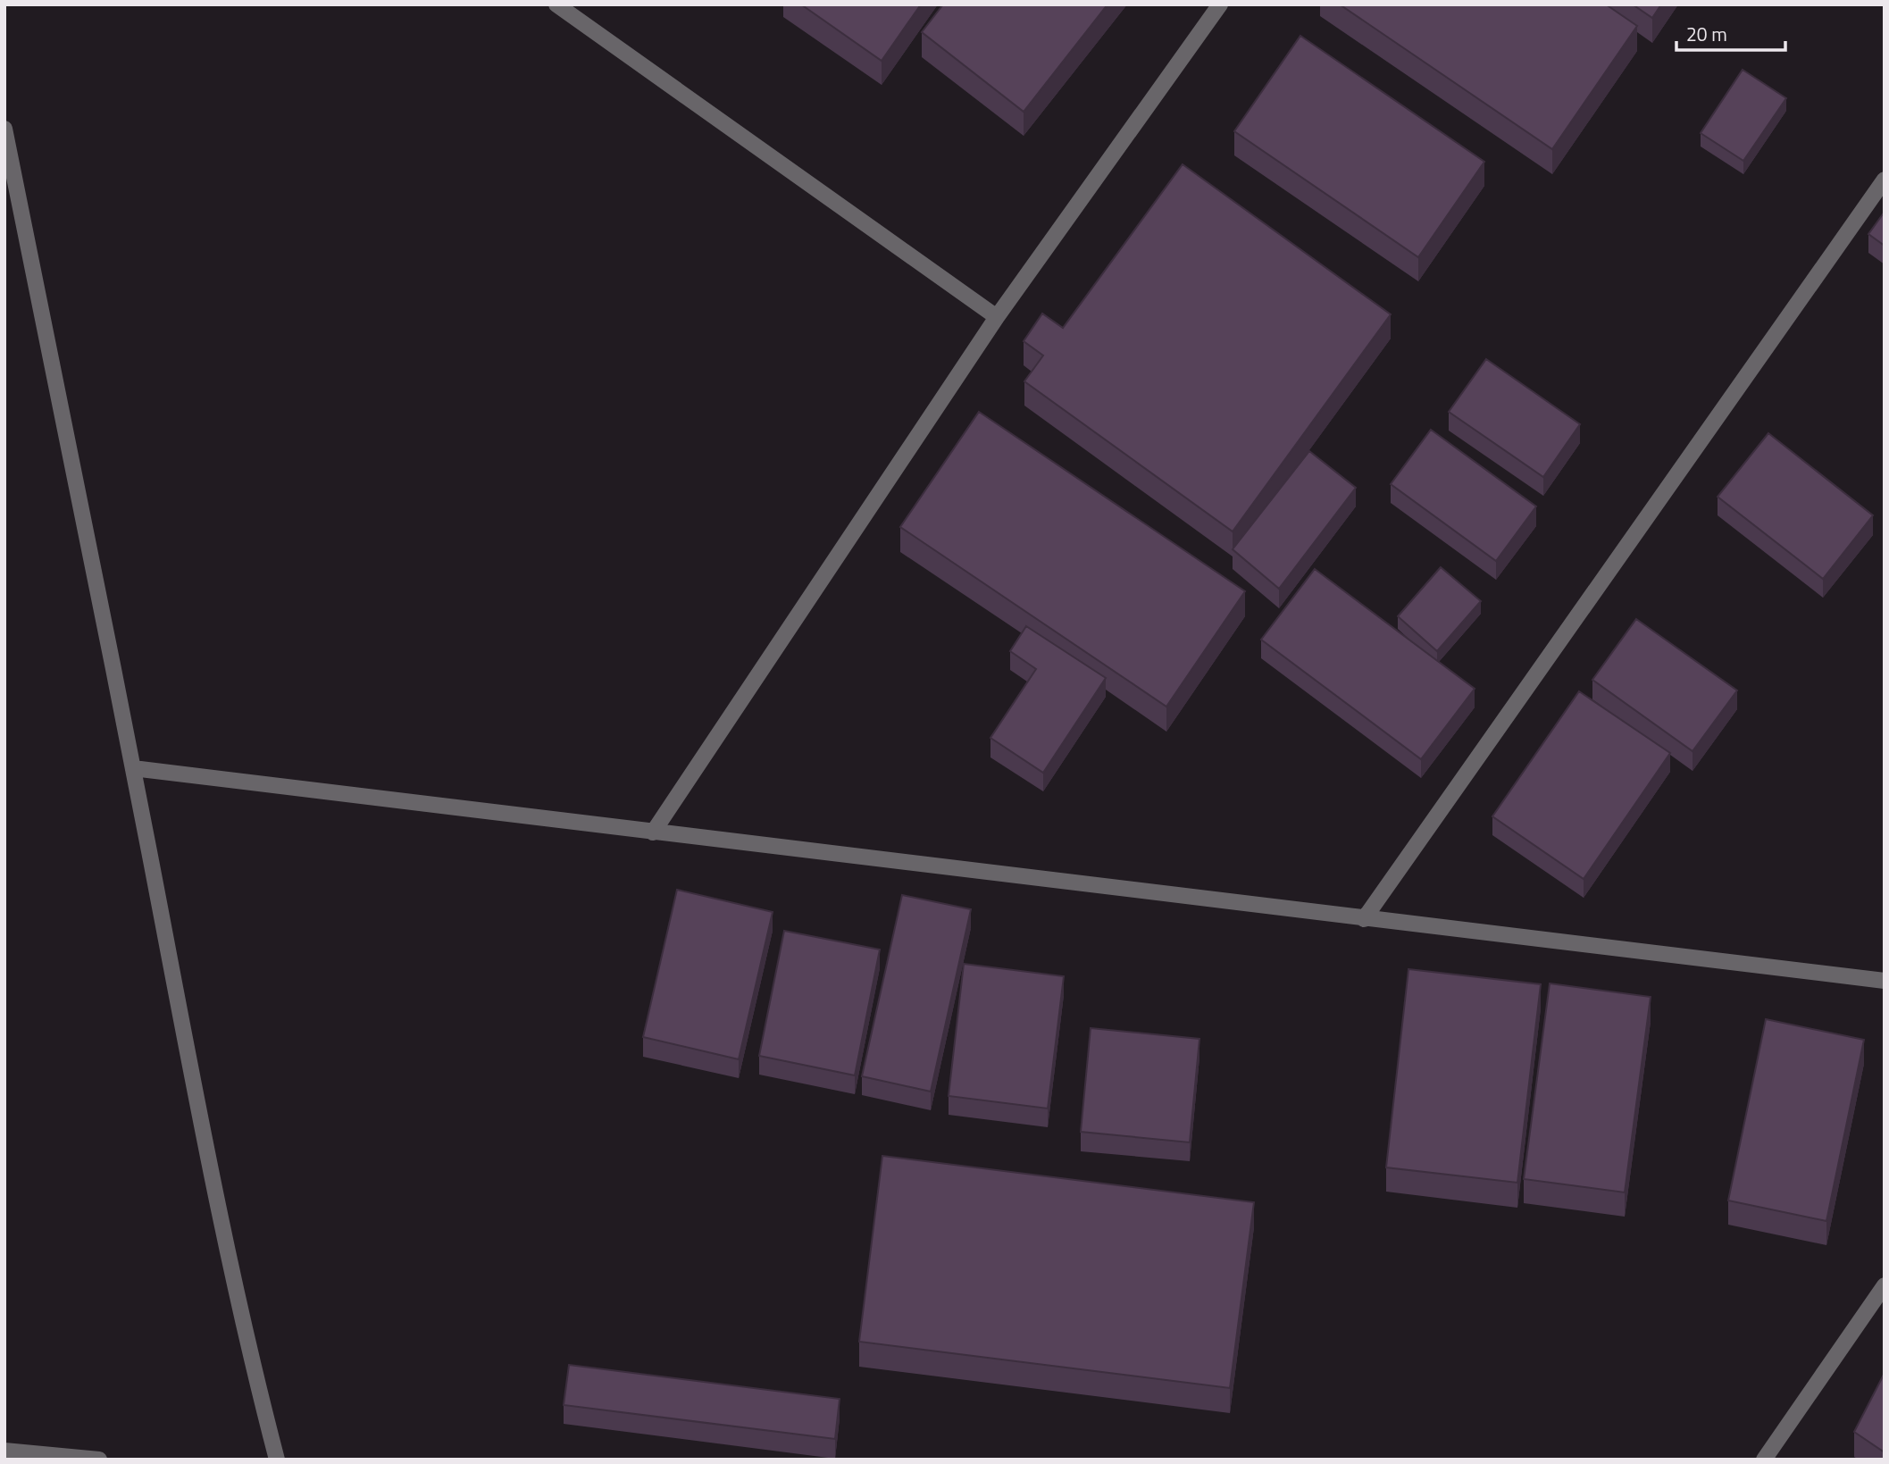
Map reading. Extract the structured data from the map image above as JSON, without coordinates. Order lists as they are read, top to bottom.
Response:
{
  "scale_bar": "20 m"
}
